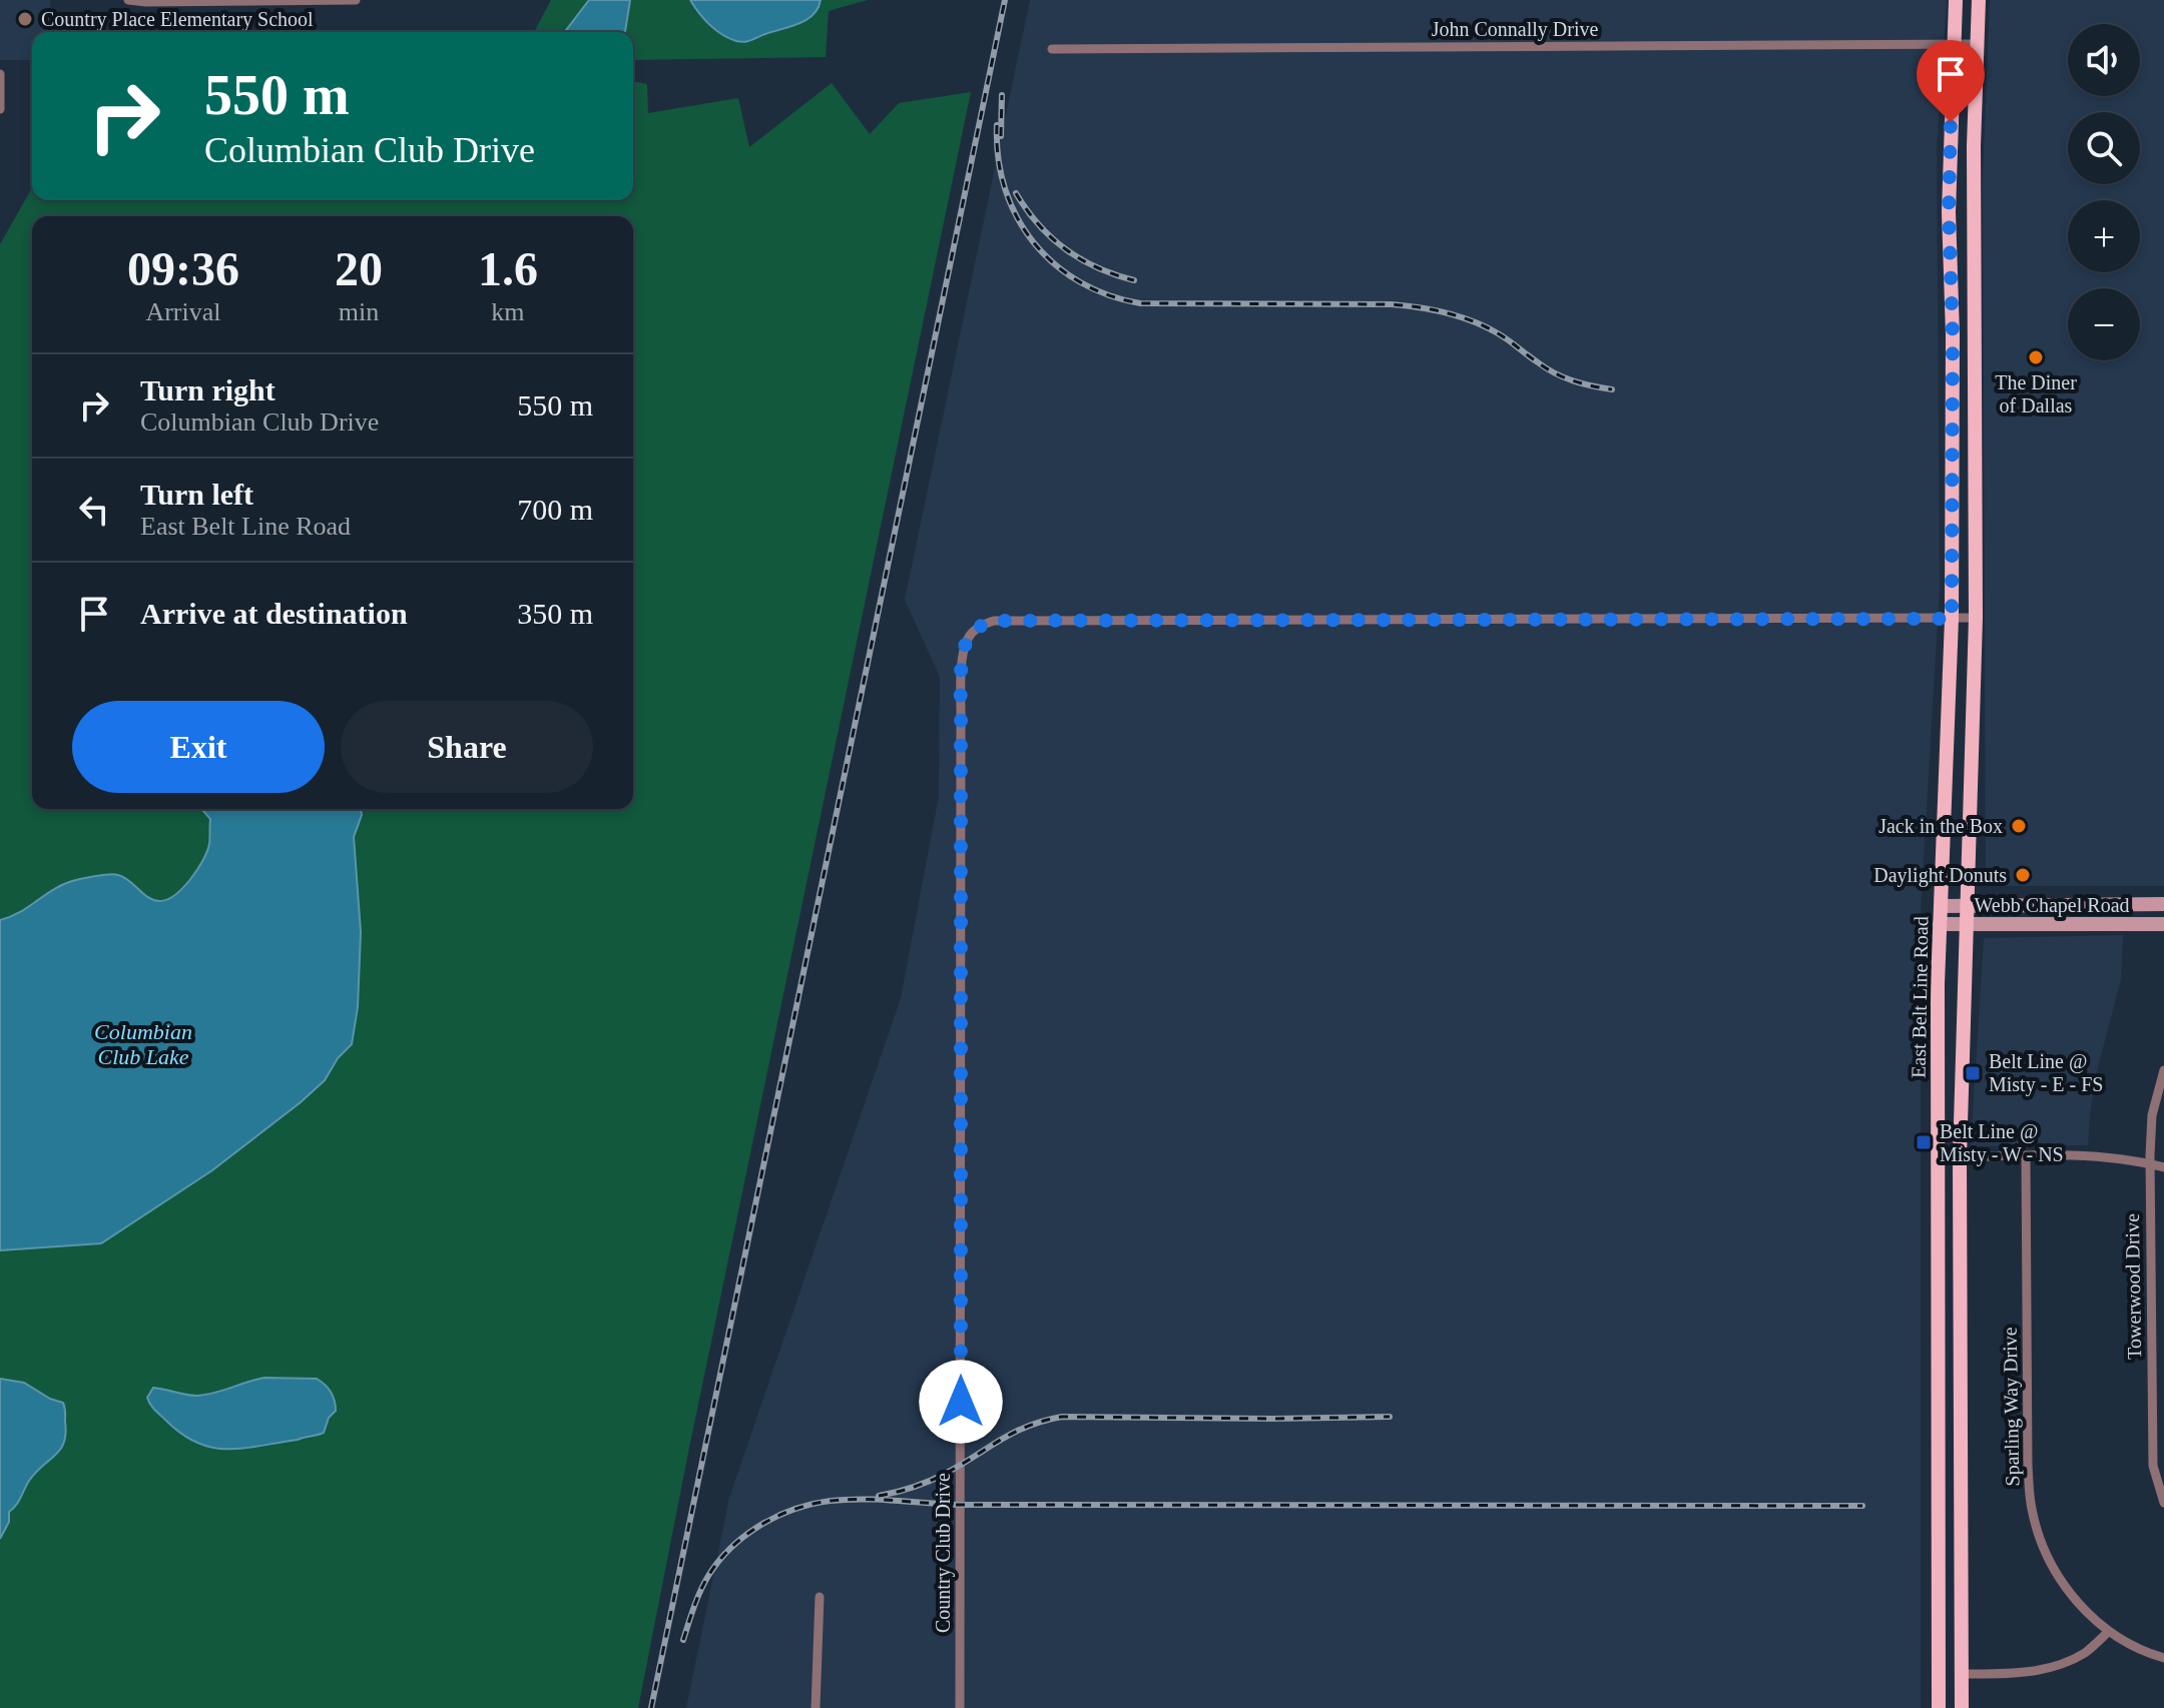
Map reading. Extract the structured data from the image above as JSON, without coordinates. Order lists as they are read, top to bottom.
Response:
{
  "streets": {
    "main road": ["Webb Chapel Road", "East Belt Line Road"],
    "street": [
      "John Connally Drive",
      "Towerwood Drive",
      "Sparling Way Drive",
      "Country Club Drive"
    ]
  },
  "crossings": [
    ["John Connally Drive", "East Belt Line Road"],
    ["Webb Chapel Road", "East Belt Line Road"],
    ["East Belt Line Road", "Country Club Drive"]
  ],
  "water": ["Columbian Club Lake"],
  "places": {
    "other": [
      "Country Place Elementary School",
      "The Diner of Dallas",
      "Jack in the Box",
      "Daylight Donuts"
    ],
    "transit": ["Belt Line @ Misty - E - FS", "Belt Line @ Misty - W - NS"]
  },
  "page": {
    "map_buttons": ["+", "−"],
    "turn": ["550 m", "Columbian Club Drive"],
    "eta": [
      "09:36",
      "Arrival",
      "20",
      "min",
      "1.6",
      "km"
    ],
    "list": [
      {
        "name": "Turn right",
        "note": "Columbian Club Drive",
        "value": "550 m"
      },
      {
        "name": "Turn left",
        "note": "East Belt Line Road",
        "value": "700 m"
      },
      {
        "name": "Arrive at destination",
        "value": "350 m"
      }
    ],
    "buttons": ["Exit", "Share"]
  }
}
